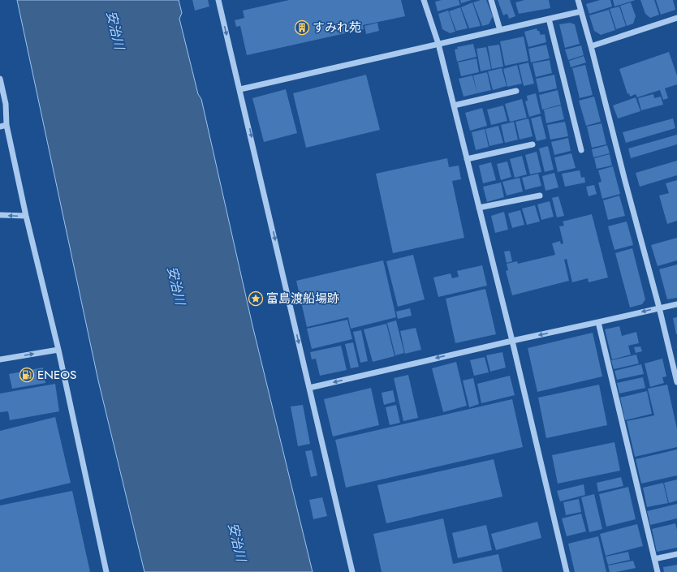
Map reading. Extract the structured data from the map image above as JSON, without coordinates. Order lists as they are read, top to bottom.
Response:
{
  "water": ["安治川"],
  "places": {
    "building": ["すみれ苑"],
    "place": ["富島渡船場跡"],
    "fuel station": ["ENEOS"]
  }
}
